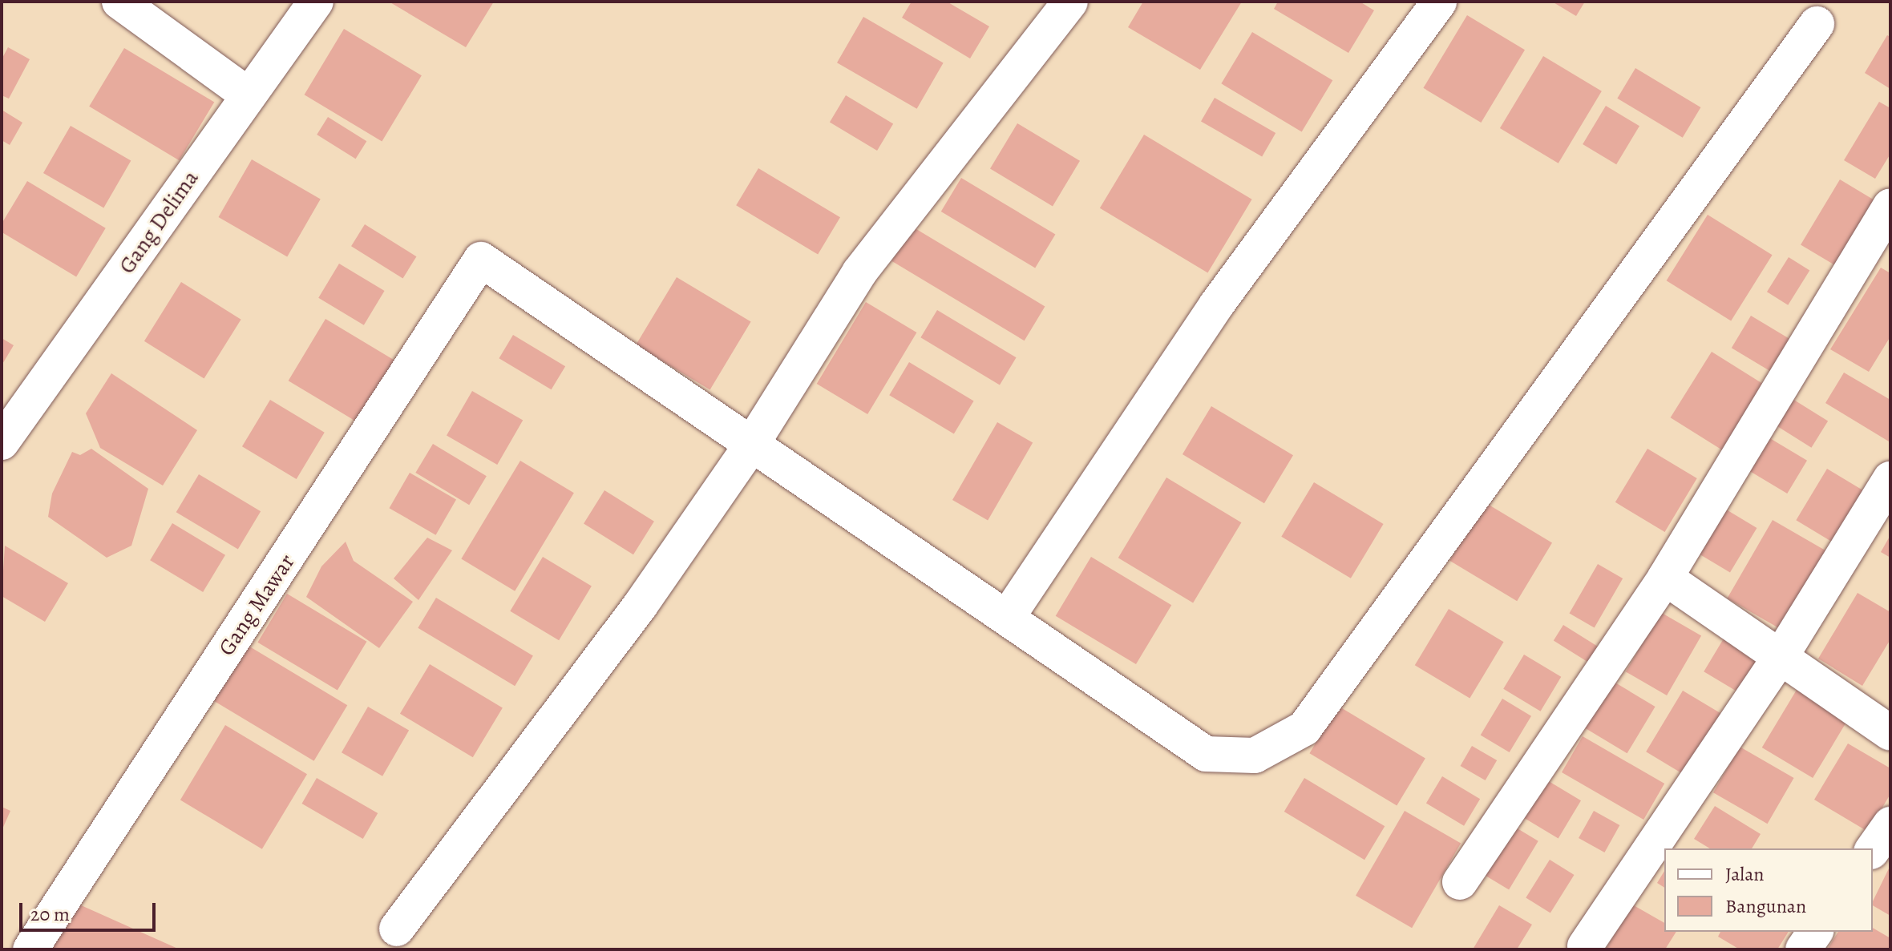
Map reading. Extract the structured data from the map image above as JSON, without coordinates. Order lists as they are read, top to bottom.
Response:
{
  "streets": {
    "street": ["Gang Delima", "Gang Mawar"]
  },
  "legend": ["Jalan", "Bangunan"],
  "scale_bar": "20 m"
}
